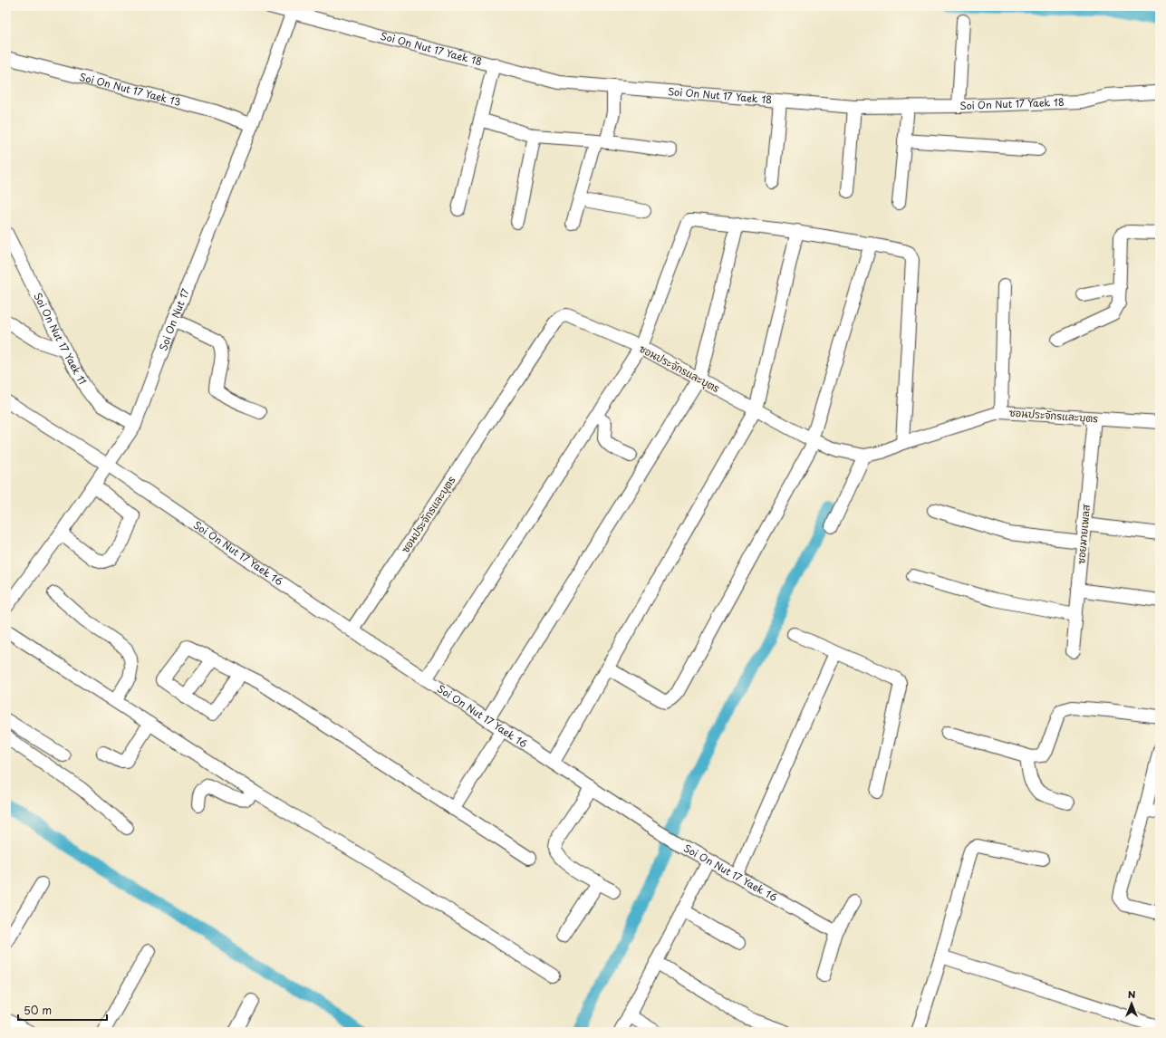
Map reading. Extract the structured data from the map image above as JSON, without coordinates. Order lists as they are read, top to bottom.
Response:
{
  "streets": {
    "street": [
      "Soi On Nut 17 Yaek 18",
      "Soi On Nut 17 Yaek 13",
      "Soi On Nut 17",
      "Soi On Nut 17 Yaek 11",
      "ซอนประจักรและบุตร",
      "ซอยมายเพลส",
      "Soi On Nut 17 Yaek 16"
    ]
  },
  "crossings": [
    ["Soi On Nut 17 Yaek 18", "Soi On Nut 17"],
    ["Soi On Nut 17 Yaek 13", "Soi On Nut 17"],
    ["Soi On Nut 17", "Soi On Nut 17 Yaek 11"],
    ["Soi On Nut 17", "Soi On Nut 17 Yaek 16"],
    ["ซอนประจักรและบุตร", "ซอยมายเพลส"],
    ["ซอนประจักรและบุตร", "Soi On Nut 17 Yaek 16"]
  ],
  "scale_bar": "50 m",
  "north": "top"
}
